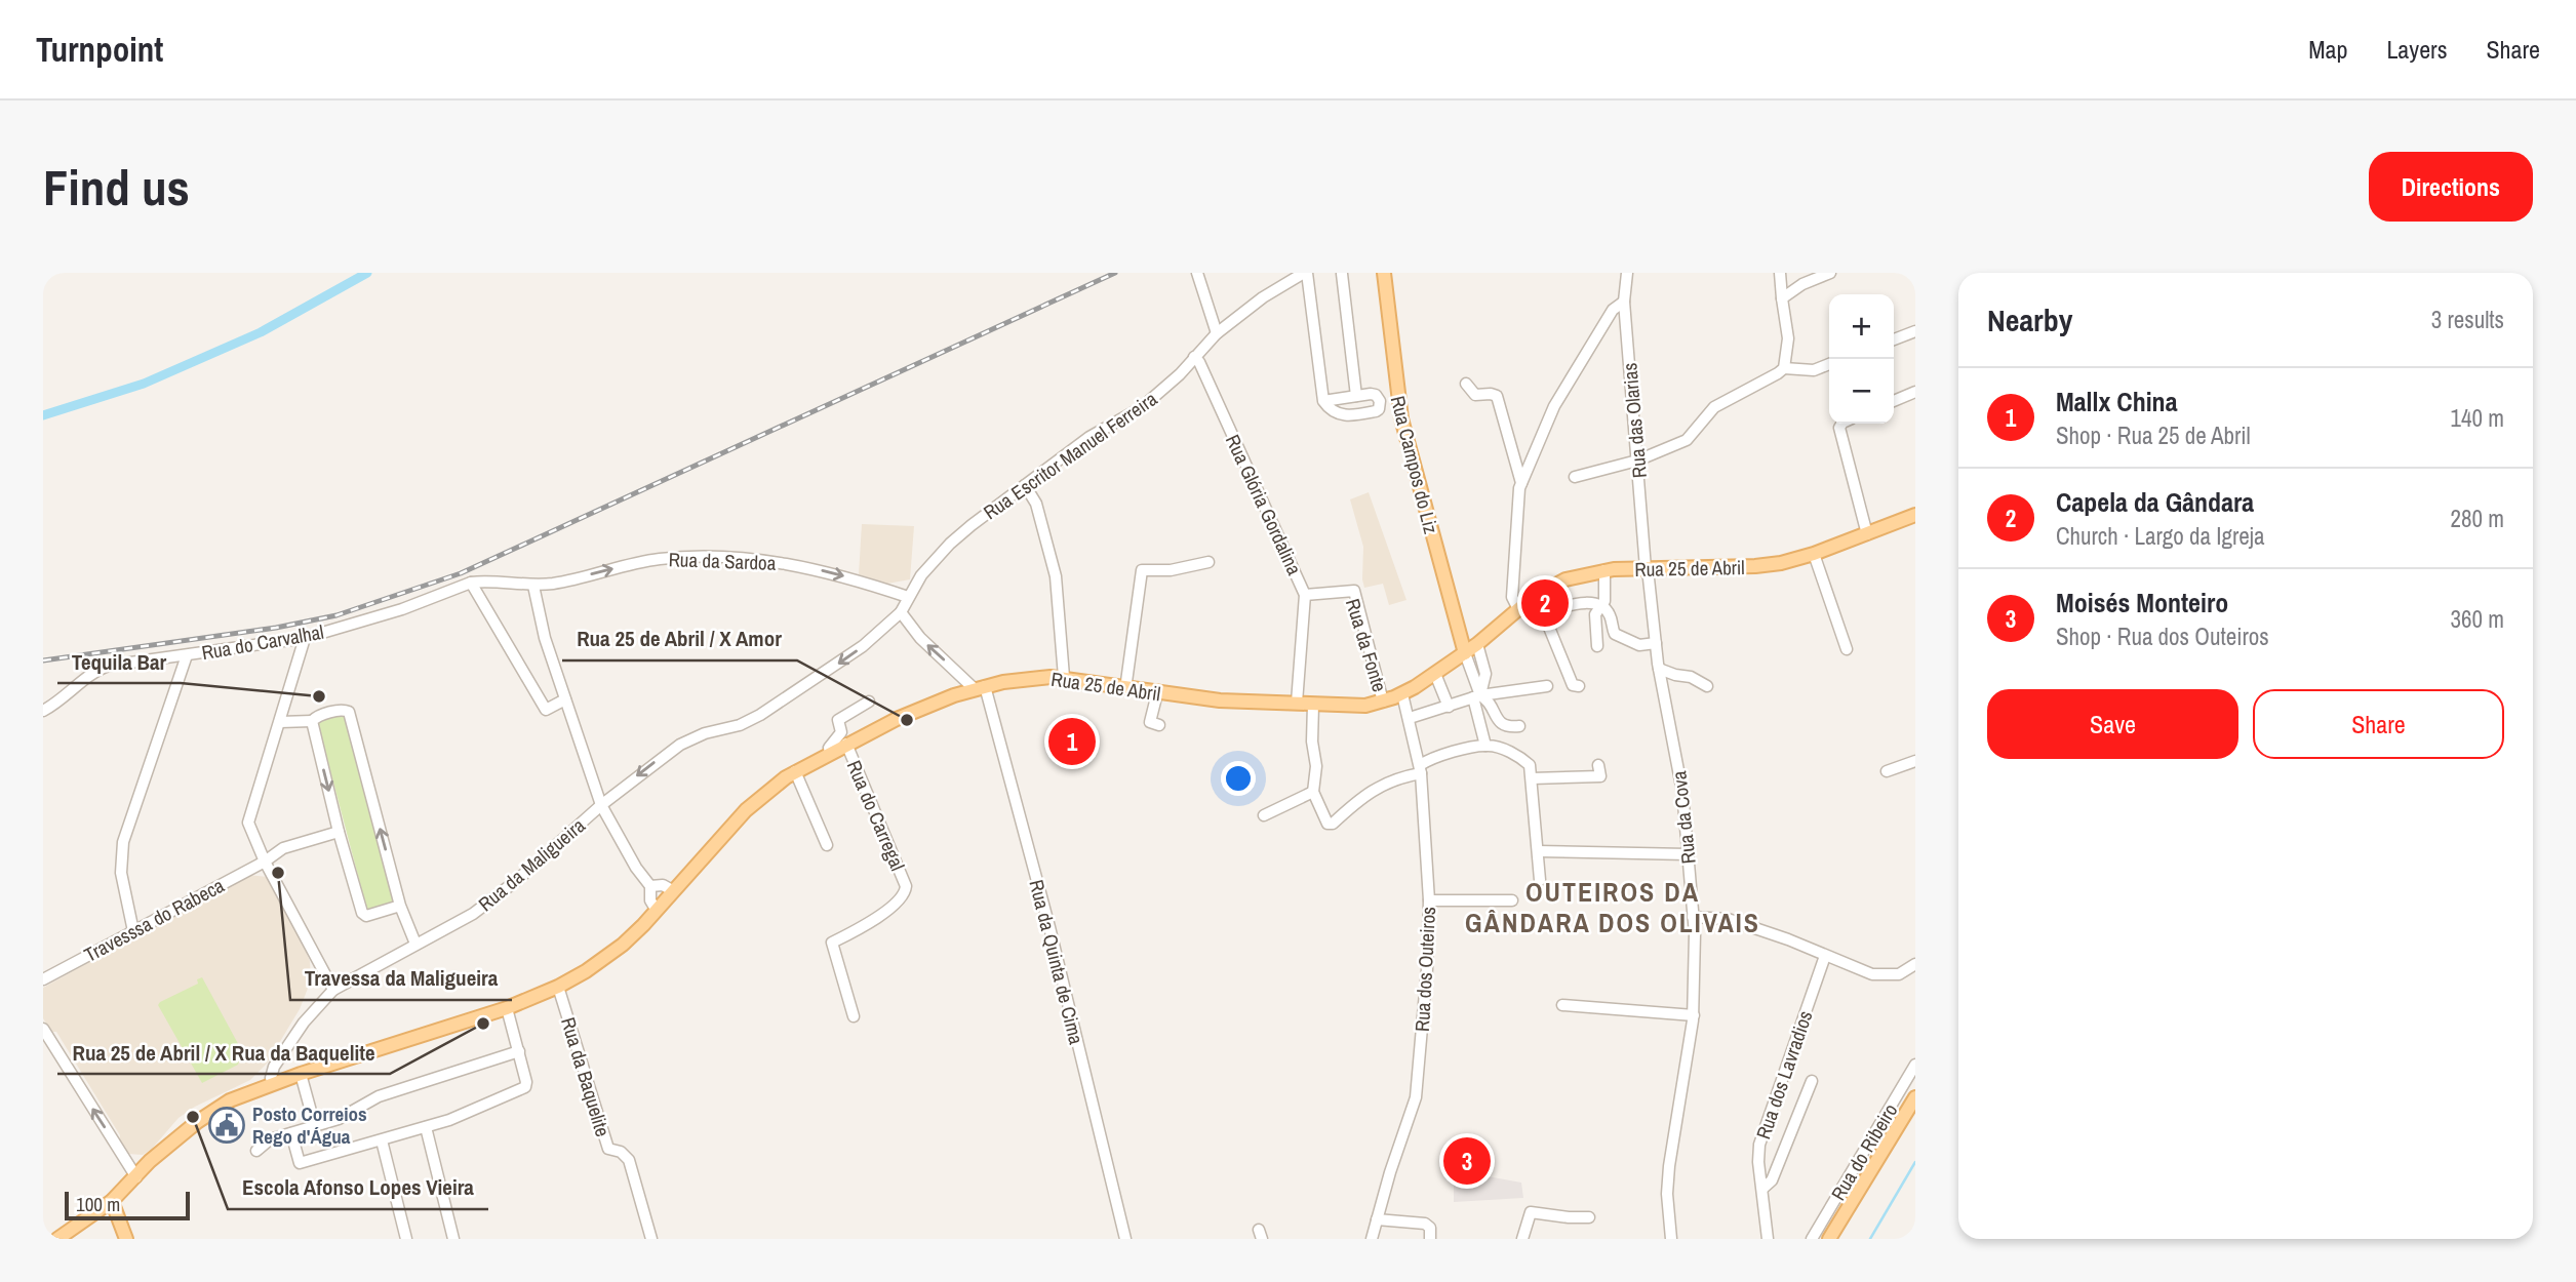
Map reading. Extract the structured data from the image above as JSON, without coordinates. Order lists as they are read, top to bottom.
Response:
{
  "streets": {
    "main road": ["Rua Campos do Liz", "Rua 25 de Abril"],
    "street": [
      "Rua das Olarias",
      "Rua Escritor Manuel Ferreira",
      "Rua Glória Gordalina",
      "Rua da Sardoa",
      "Rua do Carvalhal",
      "Rua da Fonte",
      "Rua do Carregal",
      "Rua da Cova",
      "Rua da Maligueira",
      "Travesssa do Rabeca",
      "Rua da Quinta de Cima",
      "Rua dos Outeiros",
      "Rua dos Lavradios",
      "Rua da Baquelite",
      "Rua do Ribeiro"
    ]
  },
  "crossings": [
    ["Rua das Olarias", "Rua 25 de Abril"],
    ["Rua das Olarias", "Rua da Cova"],
    ["Rua Escritor Manuel Ferreira", "Rua Glória Gordalina"],
    ["Rua Escritor Manuel Ferreira", "Rua da Sardoa"],
    ["Rua Escritor Manuel Ferreira", "Rua da Maligueira"],
    ["Rua Campos do Liz", "Rua 25 de Abril"],
    ["Rua Glória Gordalina", "Rua 25 de Abril"],
    ["Rua Glória Gordalina", "Rua da Fonte"],
    ["Rua da Sardoa", "Rua do Carvalhal"],
    ["Rua 25 de Abril", "Rua da Fonte"],
    ["Rua 25 de Abril", "Rua do Carregal"],
    ["Rua 25 de Abril", "Rua da Cova"],
    ["Rua 25 de Abril", "Rua da Maligueira"],
    ["Rua 25 de Abril", "Rua da Quinta de Cima"],
    ["Rua 25 de Abril", "Rua dos Outeiros"],
    ["Rua 25 de Abril", "Rua da Baquelite"]
  ],
  "one_way": ["Rua da Sardoa", "Rua da Maligueira"],
  "districts": ["OUTEIROS DA GÂNDARA DOS OLIVAIS"],
  "places": {
    "other": [
      "Tequila Bar",
      "Rua 25 de Abril / X Amor",
      "Travessa da Maligueira",
      "Rua 25 de Abril / X Rua da Baquelite",
      "Escola Afonso Lopes Vieira"
    ],
    "public building": ["Posto Correios Rego d'Água"]
  },
  "scale_bar": "100 m",
  "page": {
    "header": "Turnpoint",
    "nav": ["Map", "Layers", "Share"],
    "buttons": [
      "Directions",
      ["Save", "Share"]
    ],
    "title": "Find us",
    "heading": ["Nearby", "3 results"],
    "map_buttons": ["+", "−"],
    "list": [
      {
        "mark": "1",
        "name": "Mallx China",
        "note": "Shop · Rua 25 de Abril",
        "value": "140 m"
      },
      {
        "mark": "2",
        "name": "Capela da Gândara",
        "note": "Church · Largo da Igreja",
        "value": "280 m"
      },
      {
        "mark": "3",
        "name": "Moisés Monteiro",
        "note": "Shop · Rua dos Outeiros",
        "value": "360 m"
      }
    ],
    "pins": ["2", "1", "3"],
    "scale": "100 m"
  }
}
